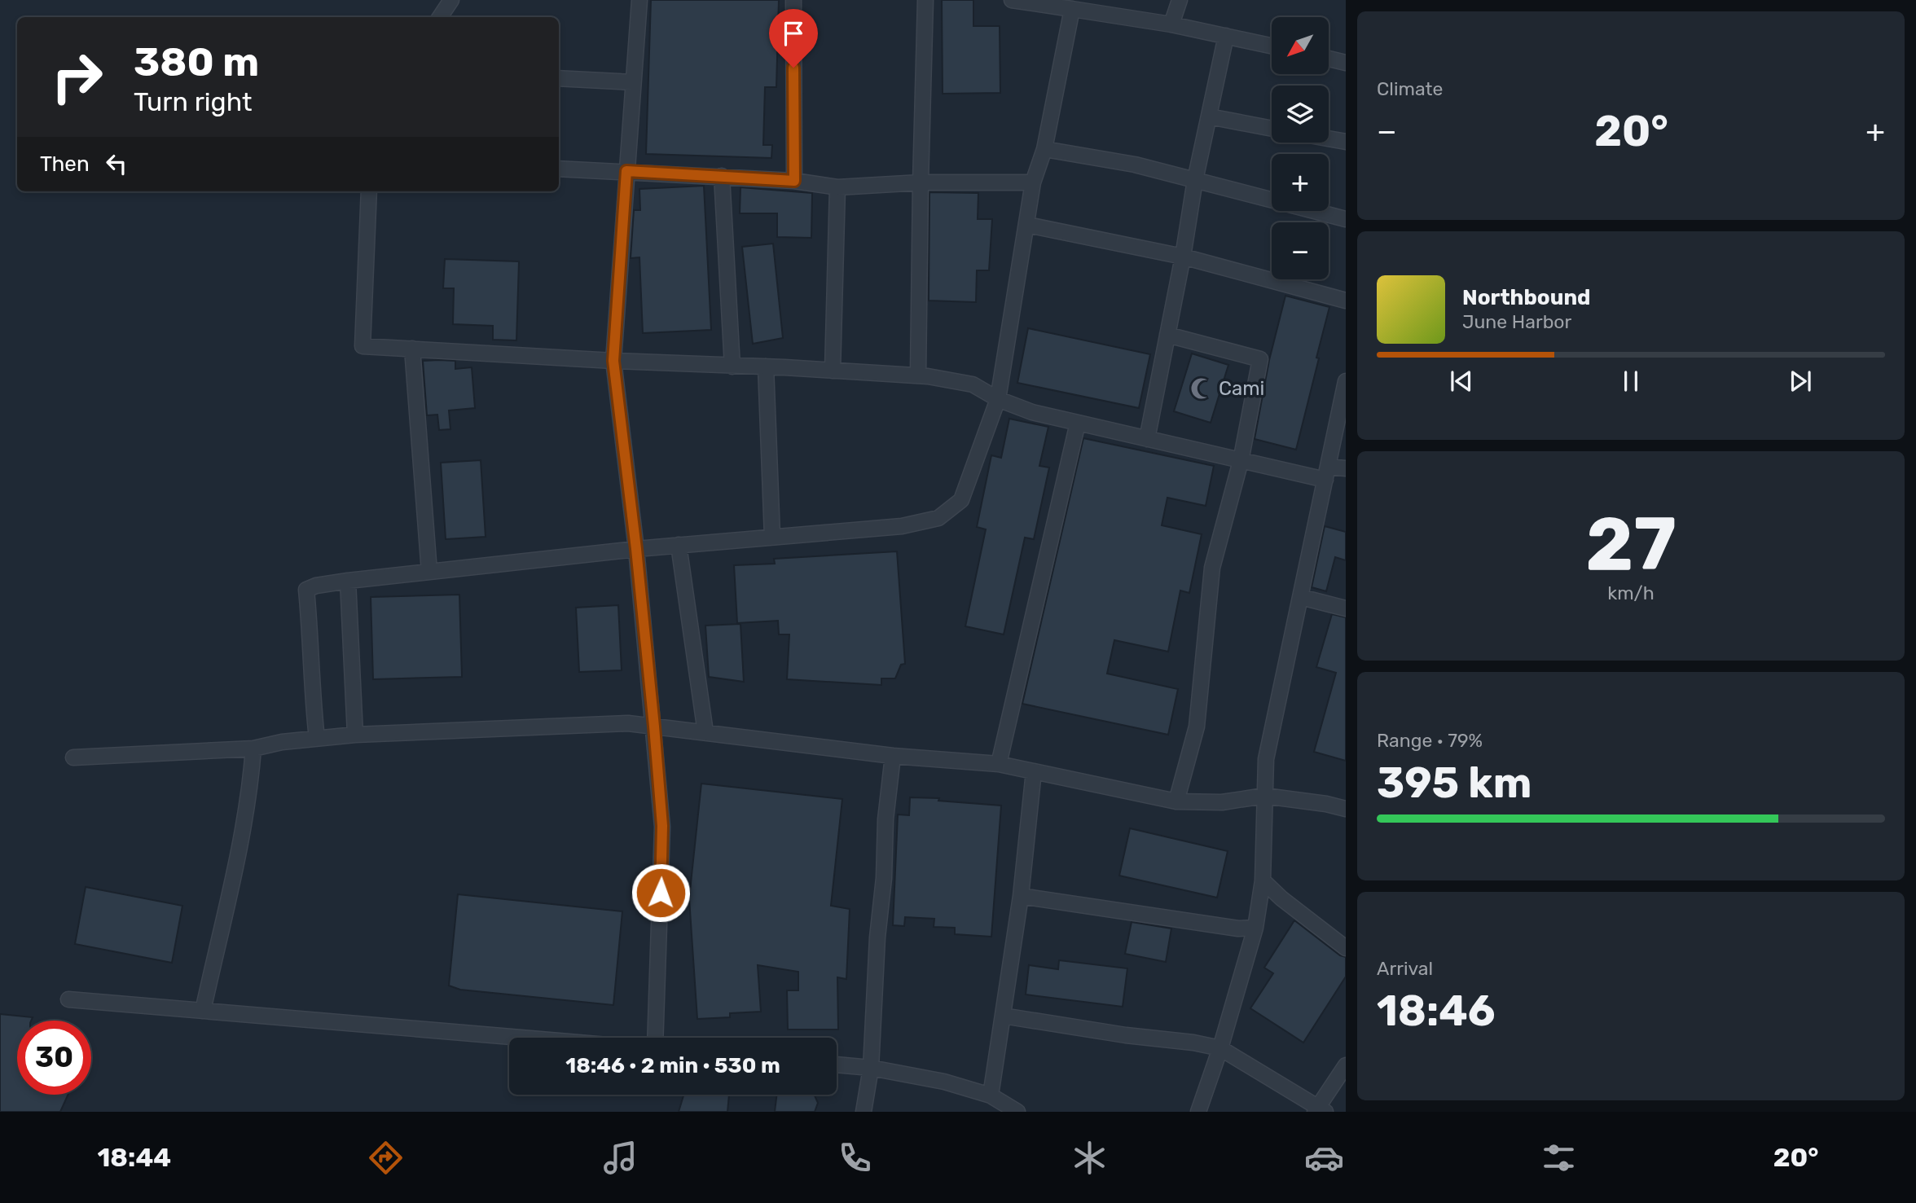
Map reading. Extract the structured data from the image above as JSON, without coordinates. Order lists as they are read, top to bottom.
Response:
{
  "places": {
    "mosque": ["Cami"]
  },
  "north": "bottom left",
  "page": {
    "tile": [
      "Climate",
      ["27", "km/h"],
      ["Range · 79%", "395 km"],
      ["Arrival", "18:46"]
    ],
    "map_buttons": ["+", "−"],
    "turn": ["380 m", "Turn right"],
    "heat": ["−", "20°", "+"],
    "then": "Then",
    "song": ["Northbound", "June Harbor"],
    "limit": "30",
    "trip": "18:46 · 2 min · 530 m",
    "tabs": ["18:44", "20°"]
  }
}
